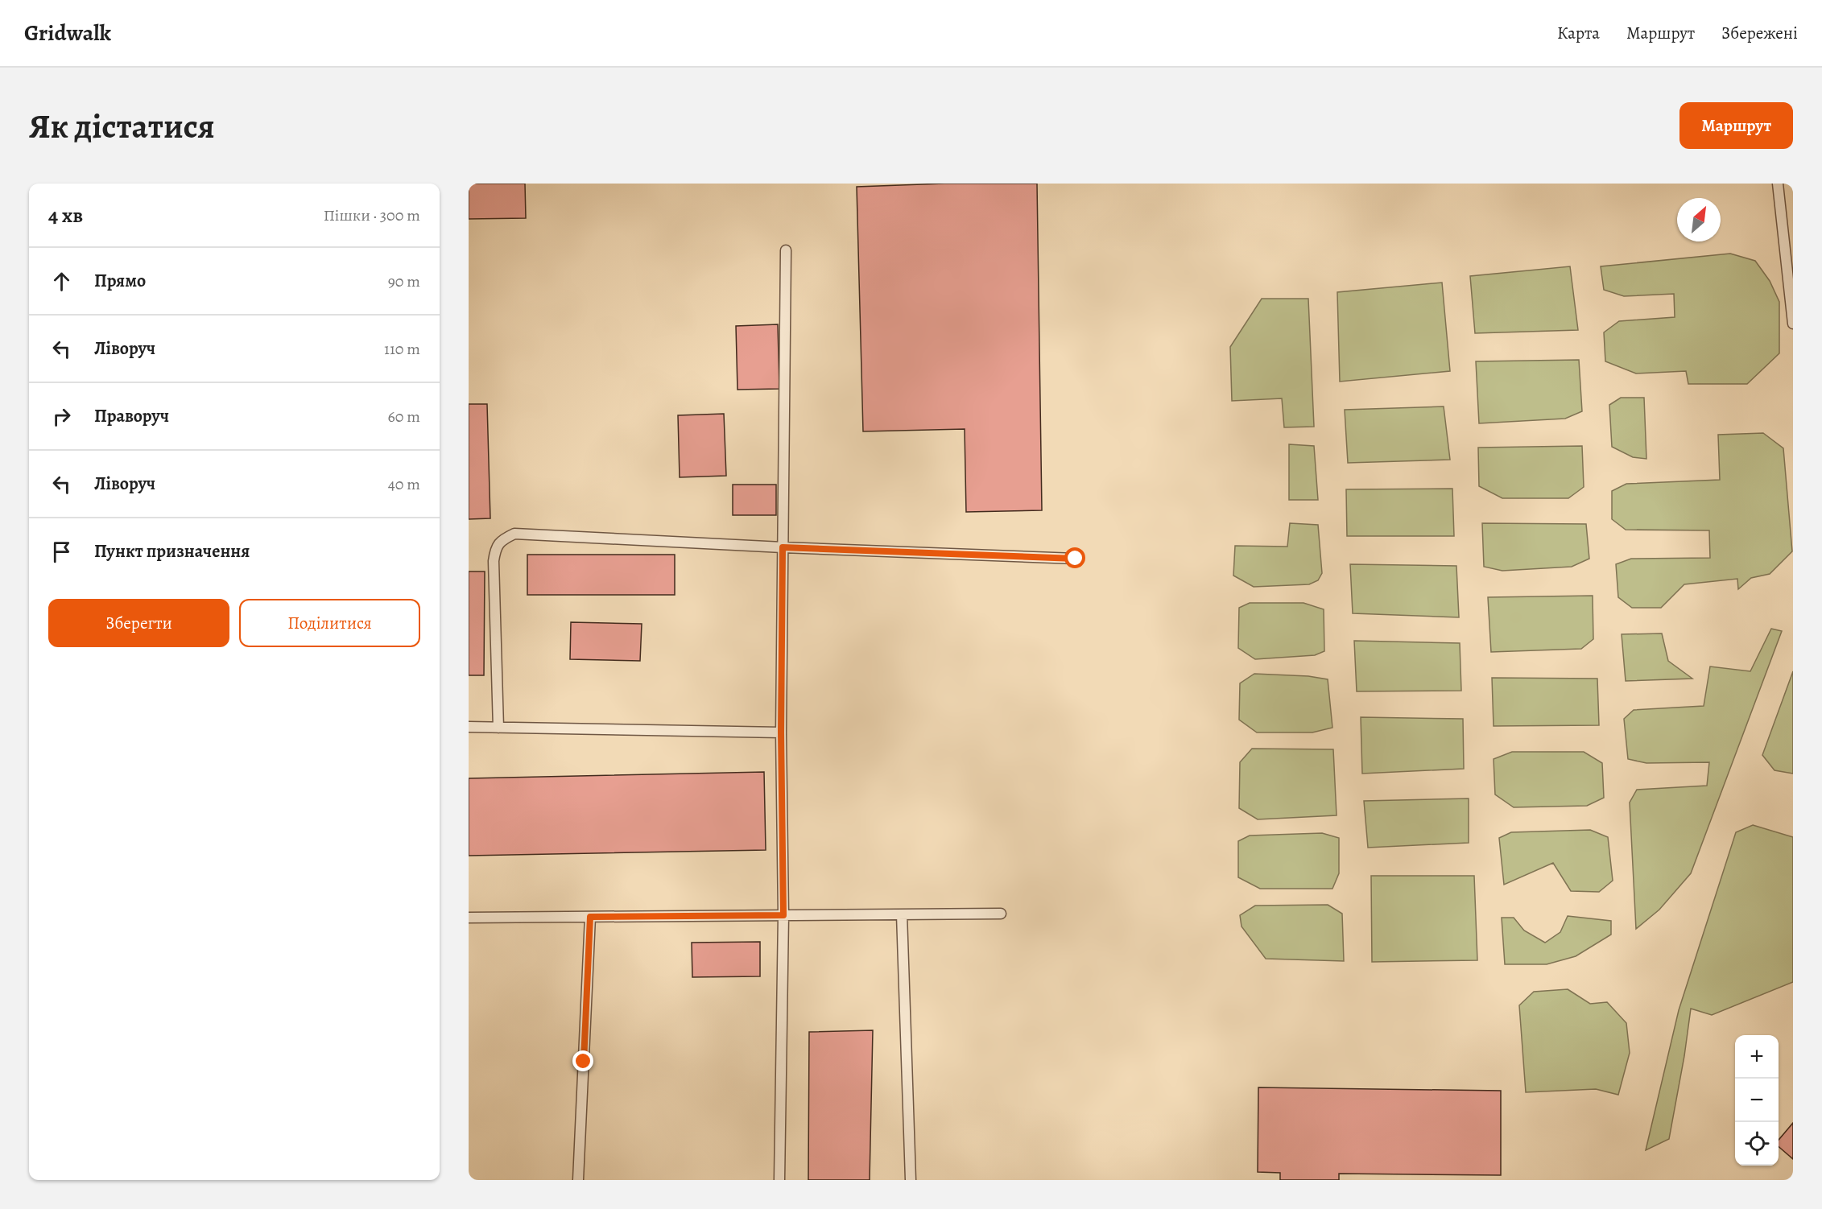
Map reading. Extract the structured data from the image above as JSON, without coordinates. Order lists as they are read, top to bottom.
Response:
{
  "north": "top right",
  "page": {
    "header": "Gridwalk",
    "nav": ["Карта", "Маршрут", "Збережені"],
    "buttons": [
      "Маршрут",
      ["Зберегти", "Поділитися"]
    ],
    "title": "Як дістатися",
    "heading": ["4 хв", "Пішки · 300 m"],
    "list": [
      ["Прямо", "90 m"],
      ["Ліворуч", "110 m"],
      ["Праворуч", "60 m"],
      ["Ліворуч", "40 m"],
      "Пункт призначення"
    ],
    "map_buttons": ["+", "−"]
  }
}
